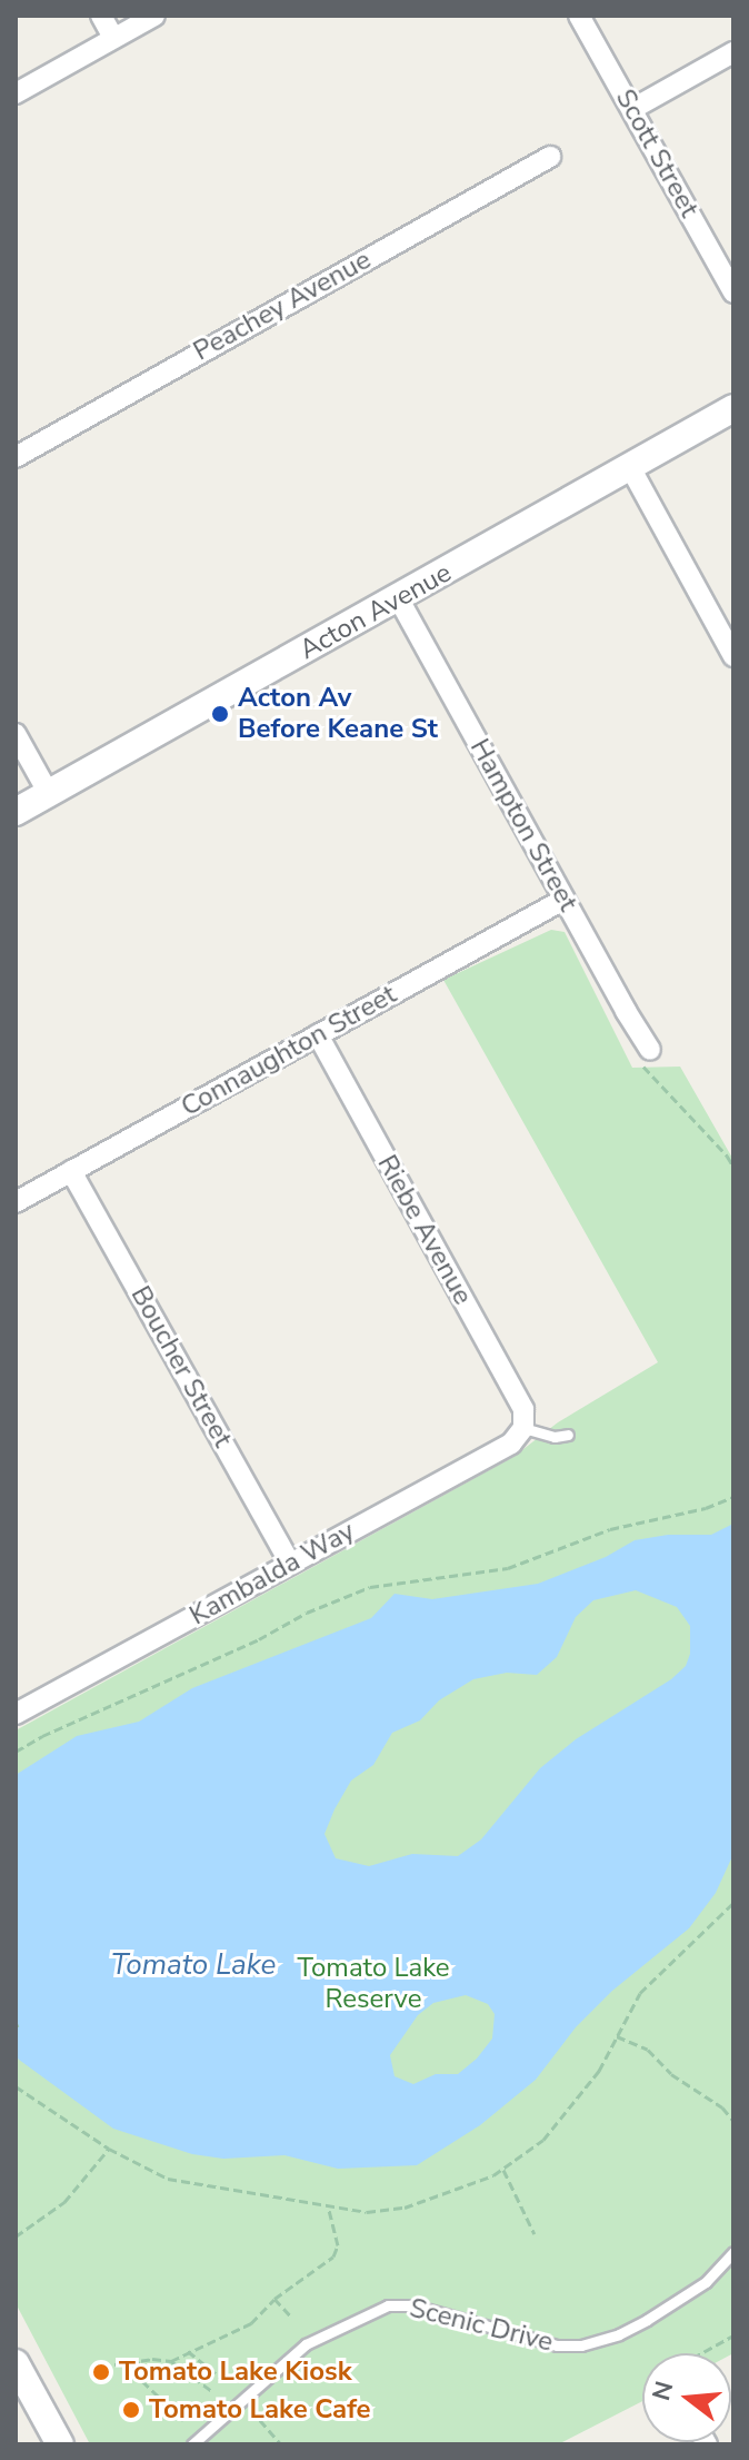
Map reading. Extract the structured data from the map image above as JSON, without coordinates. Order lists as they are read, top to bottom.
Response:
{
  "streets": {
    "street": [
      "Scott Street",
      "Peachey Avenue",
      "Acton Avenue",
      "Hampton Street",
      "Connaughton Street",
      "Riebe Avenue",
      "Boucher Street",
      "Kambalda Way"
    ],
    "lane": ["Scenic Drive"]
  },
  "crossings": [
    ["Acton Avenue", "Hampton Street"],
    ["Hampton Street", "Connaughton Street"],
    ["Connaughton Street", "Riebe Avenue"],
    ["Connaughton Street", "Boucher Street"],
    ["Riebe Avenue", "Kambalda Way"],
    ["Boucher Street", "Kambalda Way"]
  ],
  "water": ["Tomato Lake"],
  "parks": ["Tomato Lake Reserve"],
  "places": ["Acton Av Before Keane St", "Tomato Lake Kiosk", "Tomato Lake Cafe"],
  "north": "left"
}
